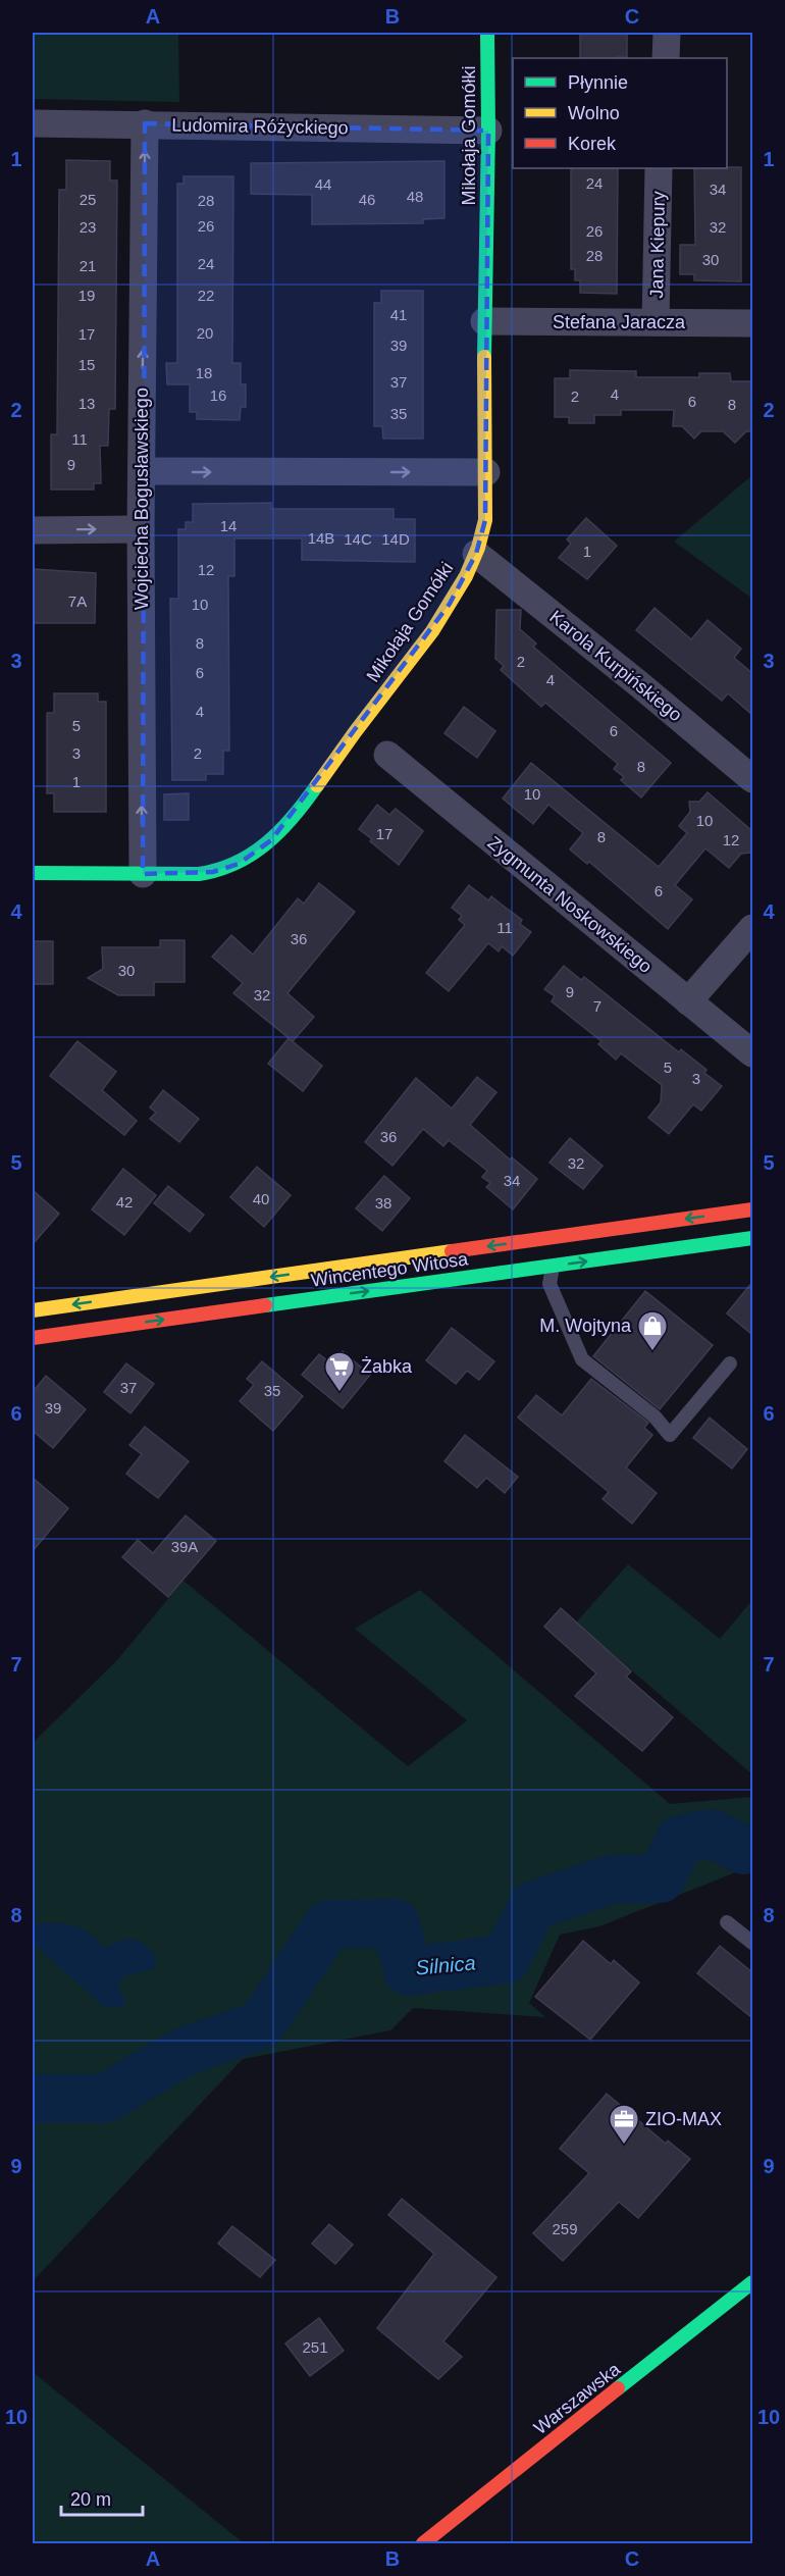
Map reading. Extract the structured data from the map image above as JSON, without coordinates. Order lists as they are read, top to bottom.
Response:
{
  "streets": {
    "main road": ["Mikołaja Gomółki", "Wincentego Witosa", "Warszawska"],
    "street": [
      "Ludomira Różyckiego",
      "Jana Kiepury",
      "Stefana Jaracza",
      "Wojciecha Bogusławskiego",
      "Karola Kurpińskiego",
      "Zygmunta Noskowskiego"
    ]
  },
  "crossings": [
    ["Ludomira Różyckiego", "Mikołaja Gomółki"],
    ["Ludomira Różyckiego", "Wojciecha Bogusławskiego"],
    ["Mikołaja Gomółki", "Stefana Jaracza"],
    ["Mikołaja Gomółki", "Wojciecha Bogusławskiego"],
    ["Mikołaja Gomółki", "Karola Kurpińskiego"],
    ["Jana Kiepury", "Stefana Jaracza"]
  ],
  "one_way": ["Wojciecha Bogusławskiego"],
  "water": ["Silnica"],
  "places": {
    "shop": ["M. Wojtyna"],
    "supermarket": ["Żabka"],
    "office": ["ZIO-MAX"]
  },
  "house_numbers": [
    "24",
    "44",
    "34",
    "48",
    "25",
    "46",
    "28",
    "26",
    "23",
    "32",
    "26",
    "28",
    "30",
    "24",
    "21",
    "19",
    "22",
    "41",
    "20",
    "17",
    "39",
    "15",
    "18",
    "37",
    "4",
    "16",
    "2",
    "6",
    "13",
    "8",
    "35",
    "11",
    "9",
    "14",
    "14B",
    "14C",
    "14D",
    "1",
    "12",
    "7A",
    "10",
    "8",
    "2",
    "6",
    "4",
    "4",
    "5",
    "6",
    "3",
    "2",
    "8",
    "1",
    "10",
    "10",
    "17",
    "8",
    "12",
    "6",
    "11",
    "36",
    "30",
    "9",
    "32",
    "7",
    "5",
    "3",
    "36",
    "32",
    "34",
    "40",
    "42",
    "38",
    "37",
    "35",
    "39",
    "39A",
    "259",
    "251"
  ],
  "legend": ["Płynnie", "Wolno", "Korek"],
  "scale_bar": "20 m",
  "grid": {
    "columns": ["A", "B", "C"],
    "rows": [
      "1",
      "2",
      "3",
      "4",
      "5",
      "6",
      "7",
      "8",
      "9",
      "10"
    ]
  }
}
